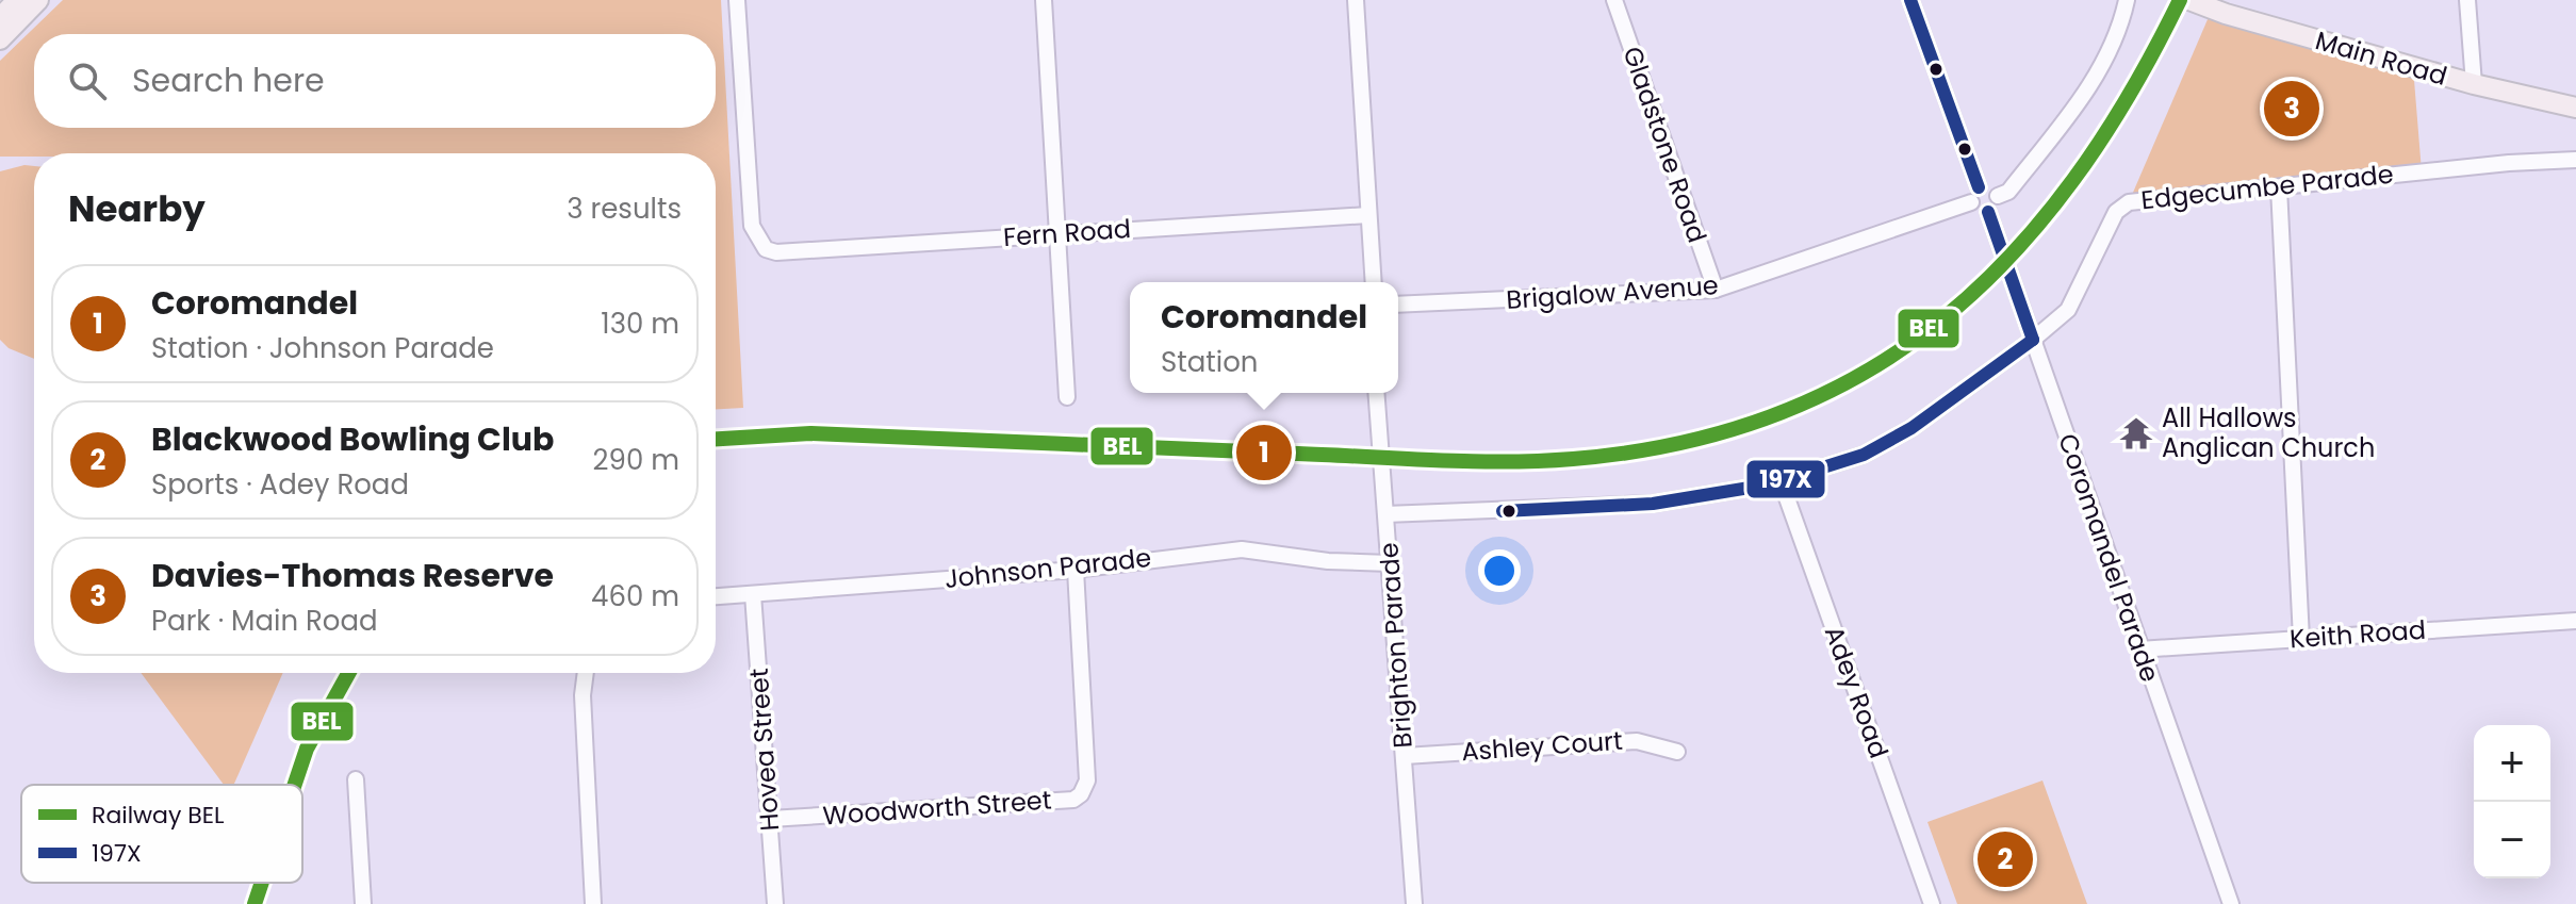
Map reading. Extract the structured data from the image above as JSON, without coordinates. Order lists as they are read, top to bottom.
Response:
{
  "streets": {
    "main road": ["Main Road"],
    "street": [
      "Gladstone Road",
      "Edgecumbe Parade",
      "Fern Road",
      "Brigalow Avenue",
      "Coromandel Parade",
      "Johnson Parade",
      "Keith Road",
      "Brighton Parade",
      "Adey Road",
      "Ashley Court",
      "Hovea Street",
      "Woodworth Street"
    ]
  },
  "crossings": [
    ["Gladstone Road", "Brigalow Avenue"],
    ["Edgecumbe Parade", "Coromandel Parade"],
    ["Brigalow Avenue", "Coromandel Parade"],
    ["Coromandel Parade", "Keith Road"],
    ["Johnson Parade", "Brighton Parade"],
    ["Johnson Parade", "Hovea Street"],
    ["Johnson Parade", "Woodworth Street"],
    ["Brighton Parade", "Ashley Court"],
    ["Hovea Street", "Woodworth Street"]
  ],
  "places": {
    "temple": ["All Hallows Anglican Church"]
  },
  "lines": ["rail line BEL", "transit line 197X"],
  "legend": ["Railway BEL", "197X"],
  "page": {
    "search": "Search here",
    "pins": ["3", "1", "2"],
    "heading": ["Nearby", "3 results"],
    "list": [
      {
        "mark": "1",
        "name": "Coromandel",
        "note": "Station · Johnson Parade",
        "value": "130 m"
      },
      {
        "mark": "2",
        "name": "Blackwood Bowling Club",
        "note": "Sports · Adey Road",
        "value": "290 m"
      },
      {
        "mark": "3",
        "name": "Davies-Thomas Reserve",
        "note": "Park · Main Road",
        "value": "460 m"
      }
    ],
    "popup": ["Coromandel", "Station"],
    "map_buttons": ["+", "−"]
  }
}
